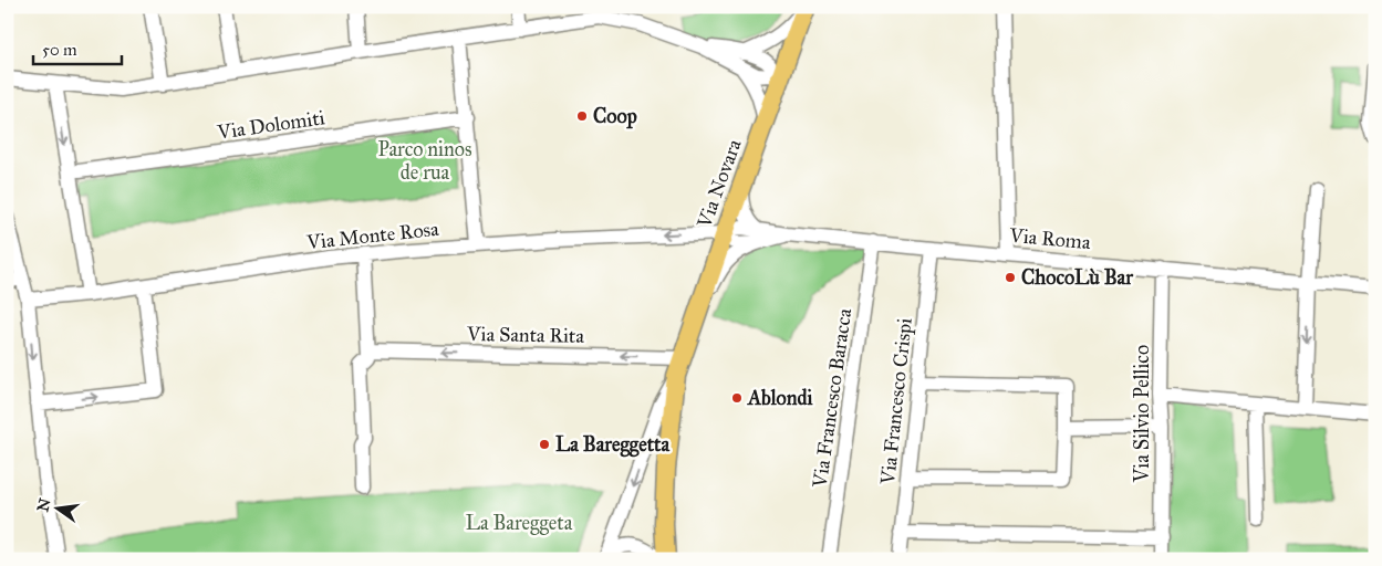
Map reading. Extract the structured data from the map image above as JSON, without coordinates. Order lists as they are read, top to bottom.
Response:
{
  "streets": {
    "main road": ["Via Novara"],
    "street": [
      "Via Dolomiti",
      "Via Monte Rosa",
      "Via Roma",
      "Via Santa Rita",
      "Via Francesco Baracca",
      "Via Francesco Crispi",
      "Via Silvio Pellico"
    ]
  },
  "crossings": [
    ["Via Novara", "Via Monte Rosa"],
    ["Via Novara", "Via Roma"],
    ["Via Novara", "Via Santa Rita"],
    ["Via Monte Rosa", "Via Roma"],
    ["Via Roma", "Via Francesco Baracca"],
    ["Via Roma", "Via Francesco Crispi"],
    ["Via Roma", "Via Silvio Pellico"]
  ],
  "one_way": ["Via Monte Rosa", "Via Santa Rita"],
  "parks": ["Parco ninos de rua", "La Bareggeta"],
  "places": [
    "Coop",
    "ChocoLù Bar",
    "Ablondi",
    "La Bareggetta"
  ],
  "scale_bar": "50 m",
  "north": "left"
}
